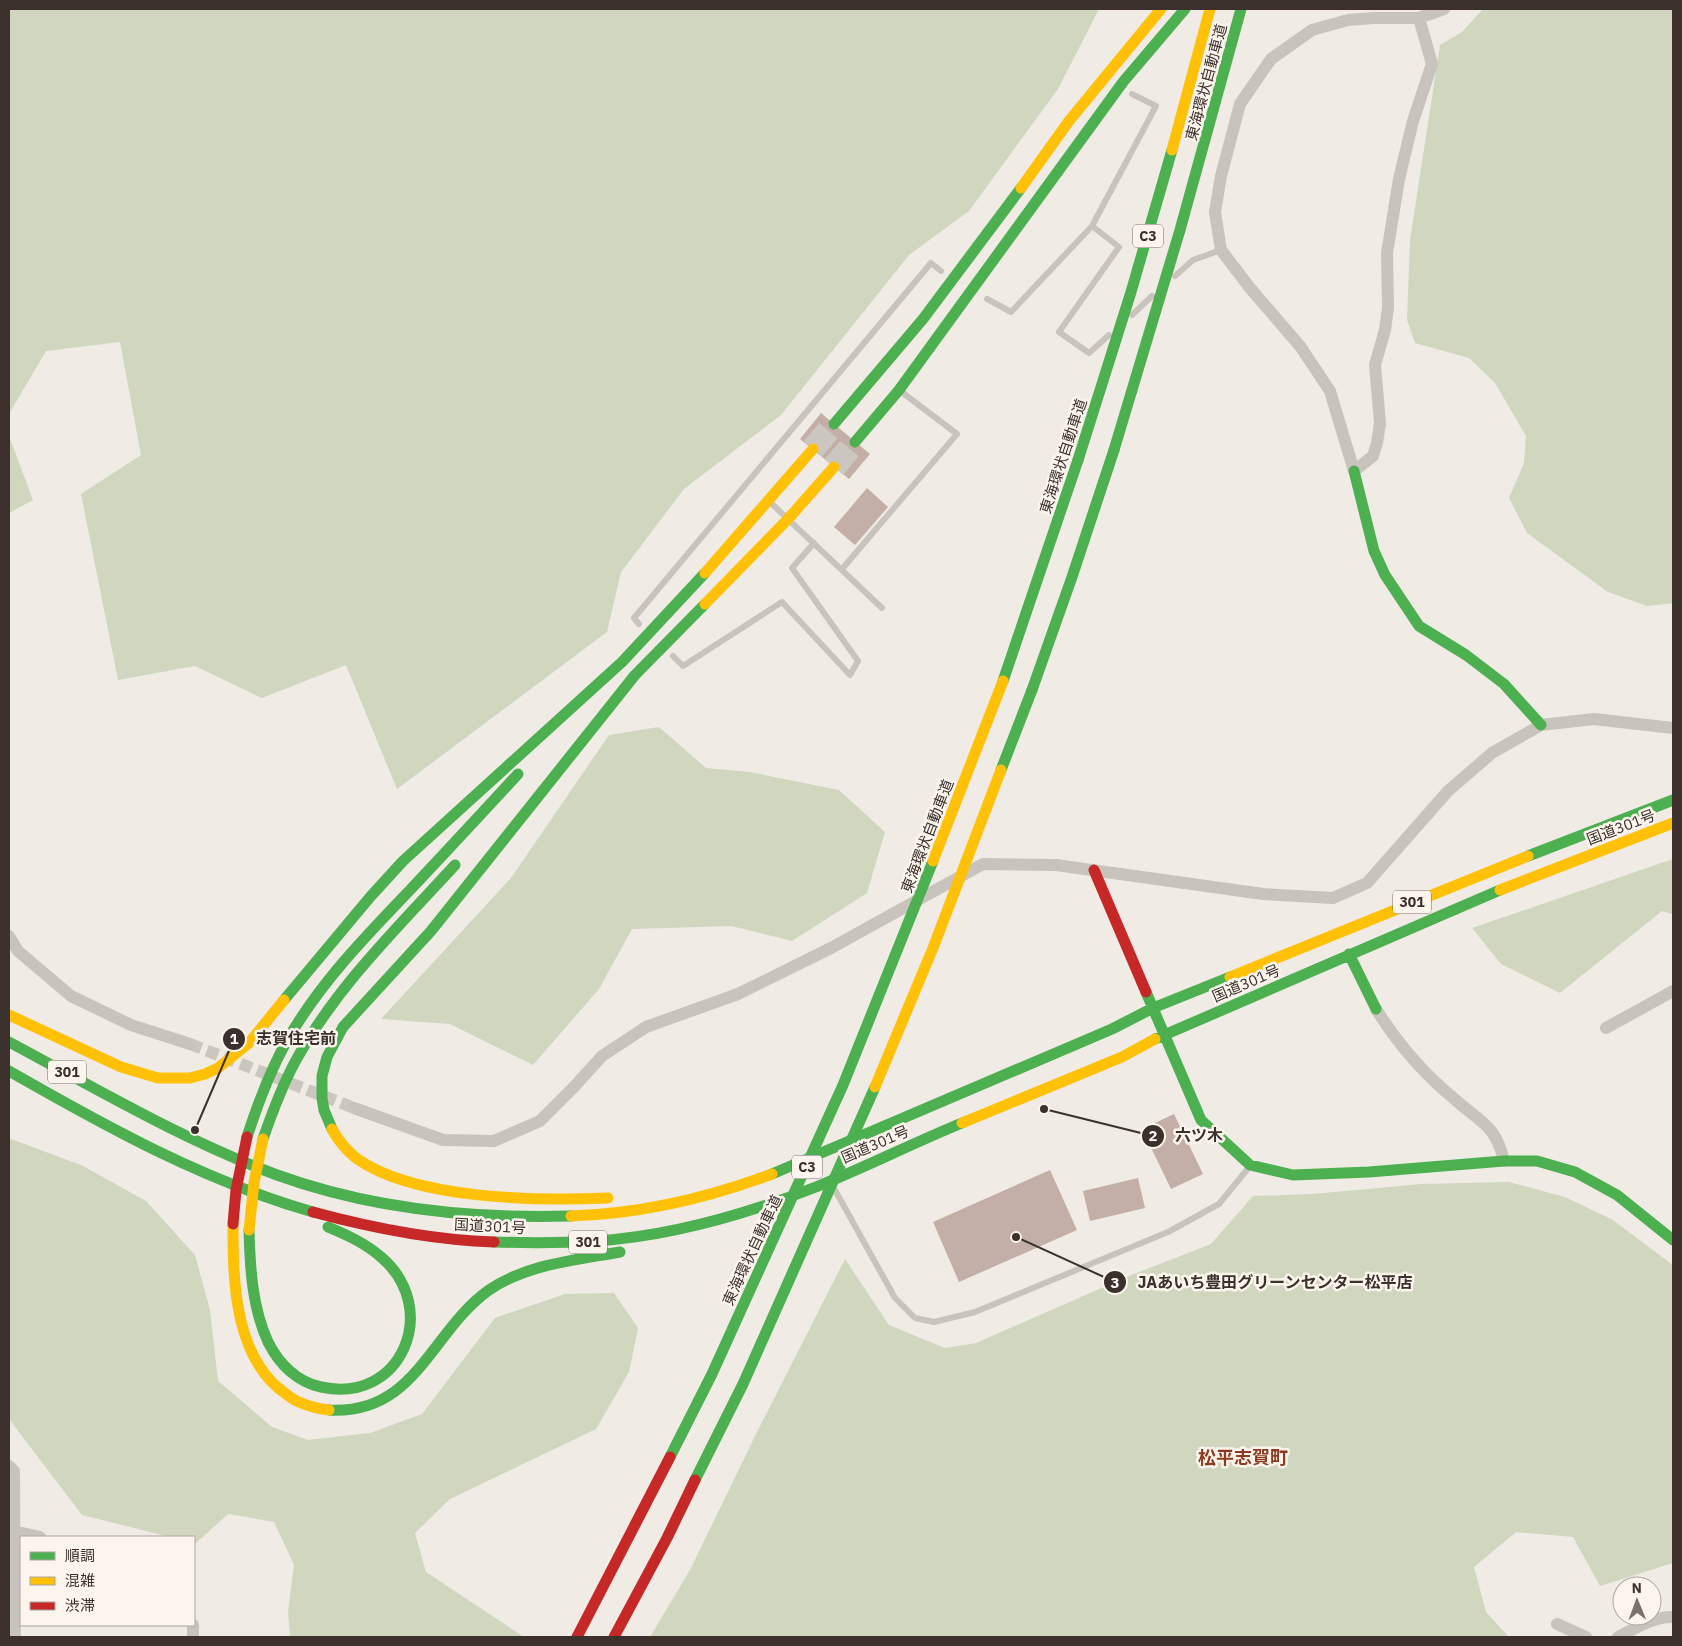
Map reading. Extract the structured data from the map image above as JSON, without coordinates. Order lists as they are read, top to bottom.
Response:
{
  "streets": {
    "main road": [
      "東海環状自動車道",
      "C3",
      "国道301号",
      "301"
    ]
  },
  "districts": ["松平志賀町"],
  "places": ["六ツ木", "志賀住宅前", "JAあいち豊田グリーンセンター松平店"],
  "legend": ["順調", "混雑", "渋滞"],
  "north": "top"
}
